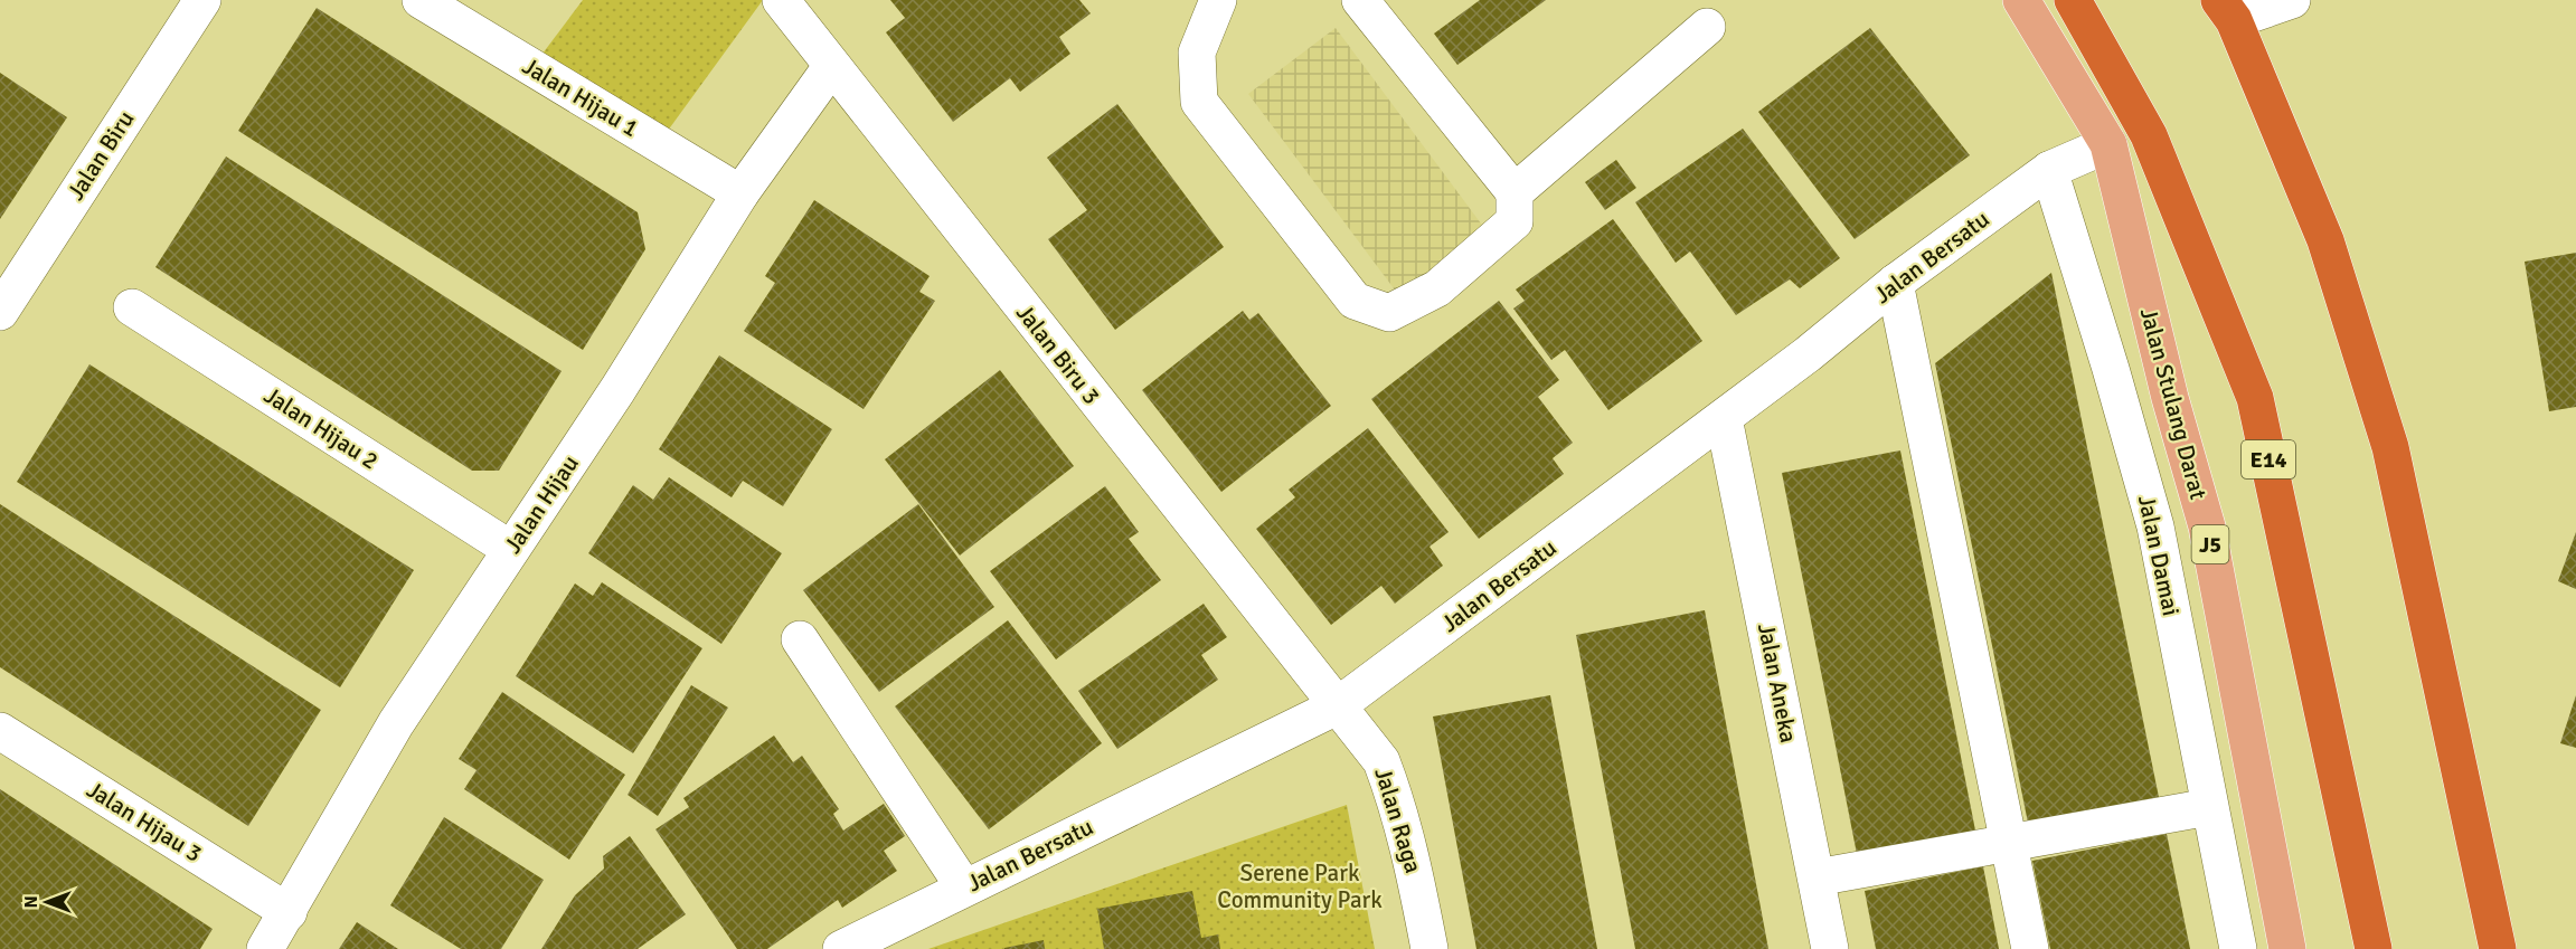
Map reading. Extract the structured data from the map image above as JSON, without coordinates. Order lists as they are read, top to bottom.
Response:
{
  "streets": {
    "highway": ["E14"],
    "main road": ["Jalan Stulang Darat", "J5"],
    "street": [
      "Jalan Hijau 1",
      "Jalan Biru",
      "Jalan Bersatu",
      "Jalan Biru 3",
      "Jalan Hijau 2",
      "Jalan Hijau",
      "Jalan Damai",
      "Jalan Aneka",
      "Jalan Raga",
      "Jalan Hijau 3"
    ]
  },
  "crossings": [
    ["Jalan Hijau 1", "Jalan Hijau"],
    ["Jalan Bersatu", "Jalan Biru 3"],
    ["Jalan Bersatu", "Jalan Stulang Darat"],
    ["Jalan Bersatu", "Jalan Damai"],
    ["Jalan Bersatu", "Jalan Aneka"],
    ["Jalan Bersatu", "Jalan Raga"],
    ["Jalan Biru 3", "Jalan Hijau"],
    ["Jalan Biru 3", "Jalan Raga"],
    ["Jalan Hijau 2", "Jalan Hijau"],
    ["Jalan Hijau", "Jalan Hijau 3"]
  ],
  "parks": ["Serene Park Community Park"],
  "north": "left"
}
